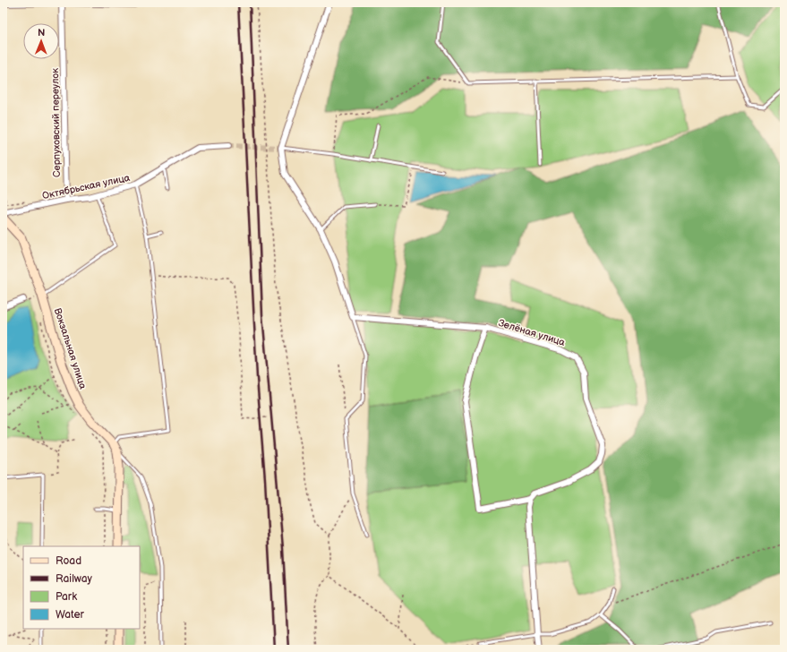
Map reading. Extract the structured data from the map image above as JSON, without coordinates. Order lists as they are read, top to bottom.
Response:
{
  "streets": {
    "street": [
      "Серпуховский переулок",
      "Октябрьская улица",
      "Зелёная улица",
      "Вокзальная улица"
    ]
  },
  "crossings": [
    ["Серпуховский переулок", "Октябрьская улица"]
  ],
  "legend": [
    "Road",
    "Railway",
    "Park",
    "Water"
  ],
  "north": "top"
}
